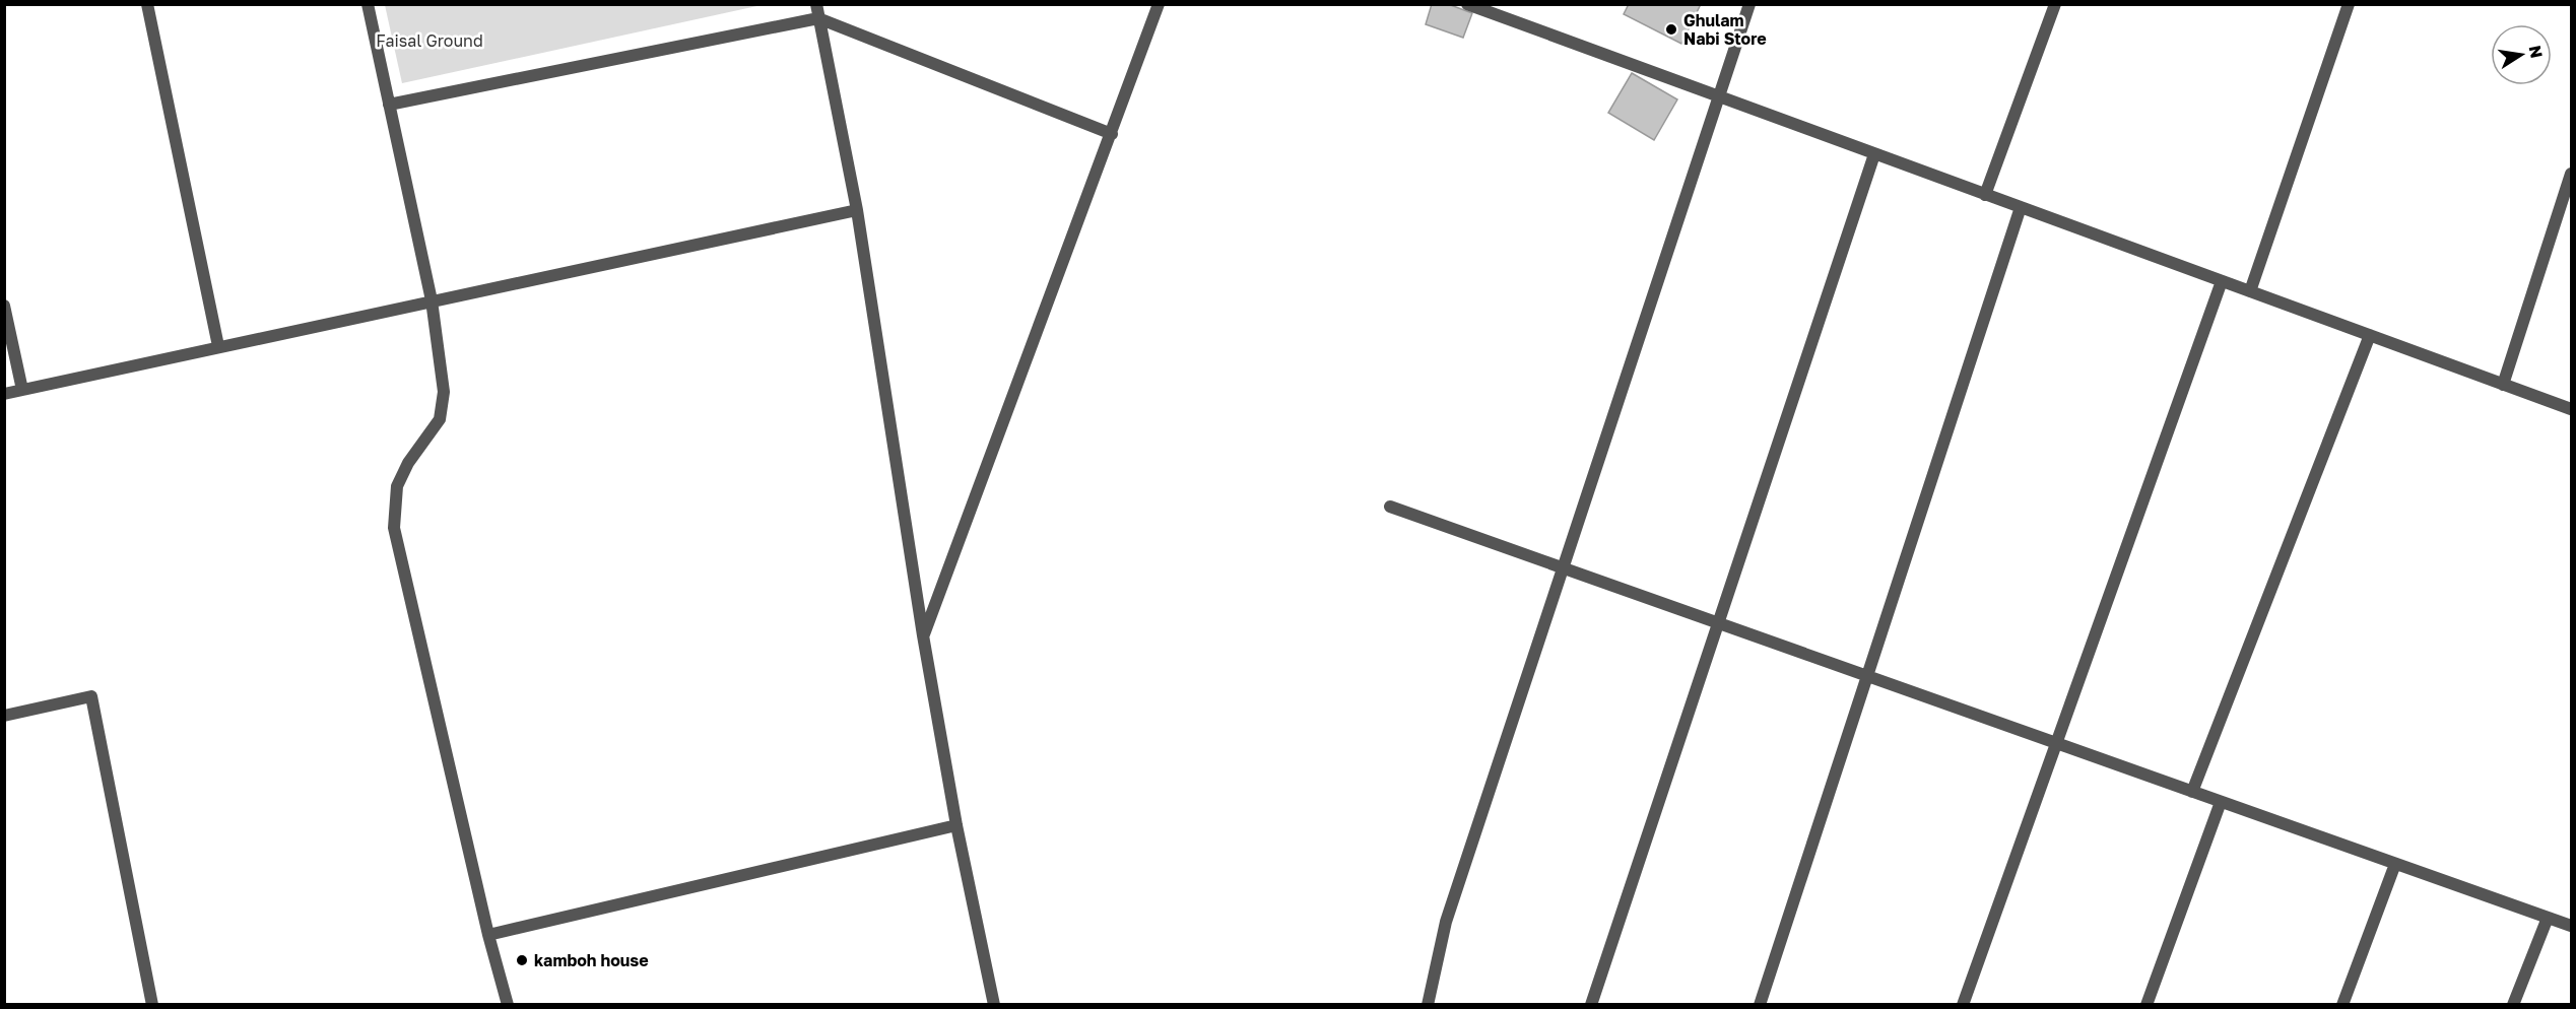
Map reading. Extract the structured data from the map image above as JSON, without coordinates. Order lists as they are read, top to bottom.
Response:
{
  "parks": ["Faisal Ground"],
  "places": ["Ghulam Nabi Store", "kamboh house"],
  "north": "right"
}
